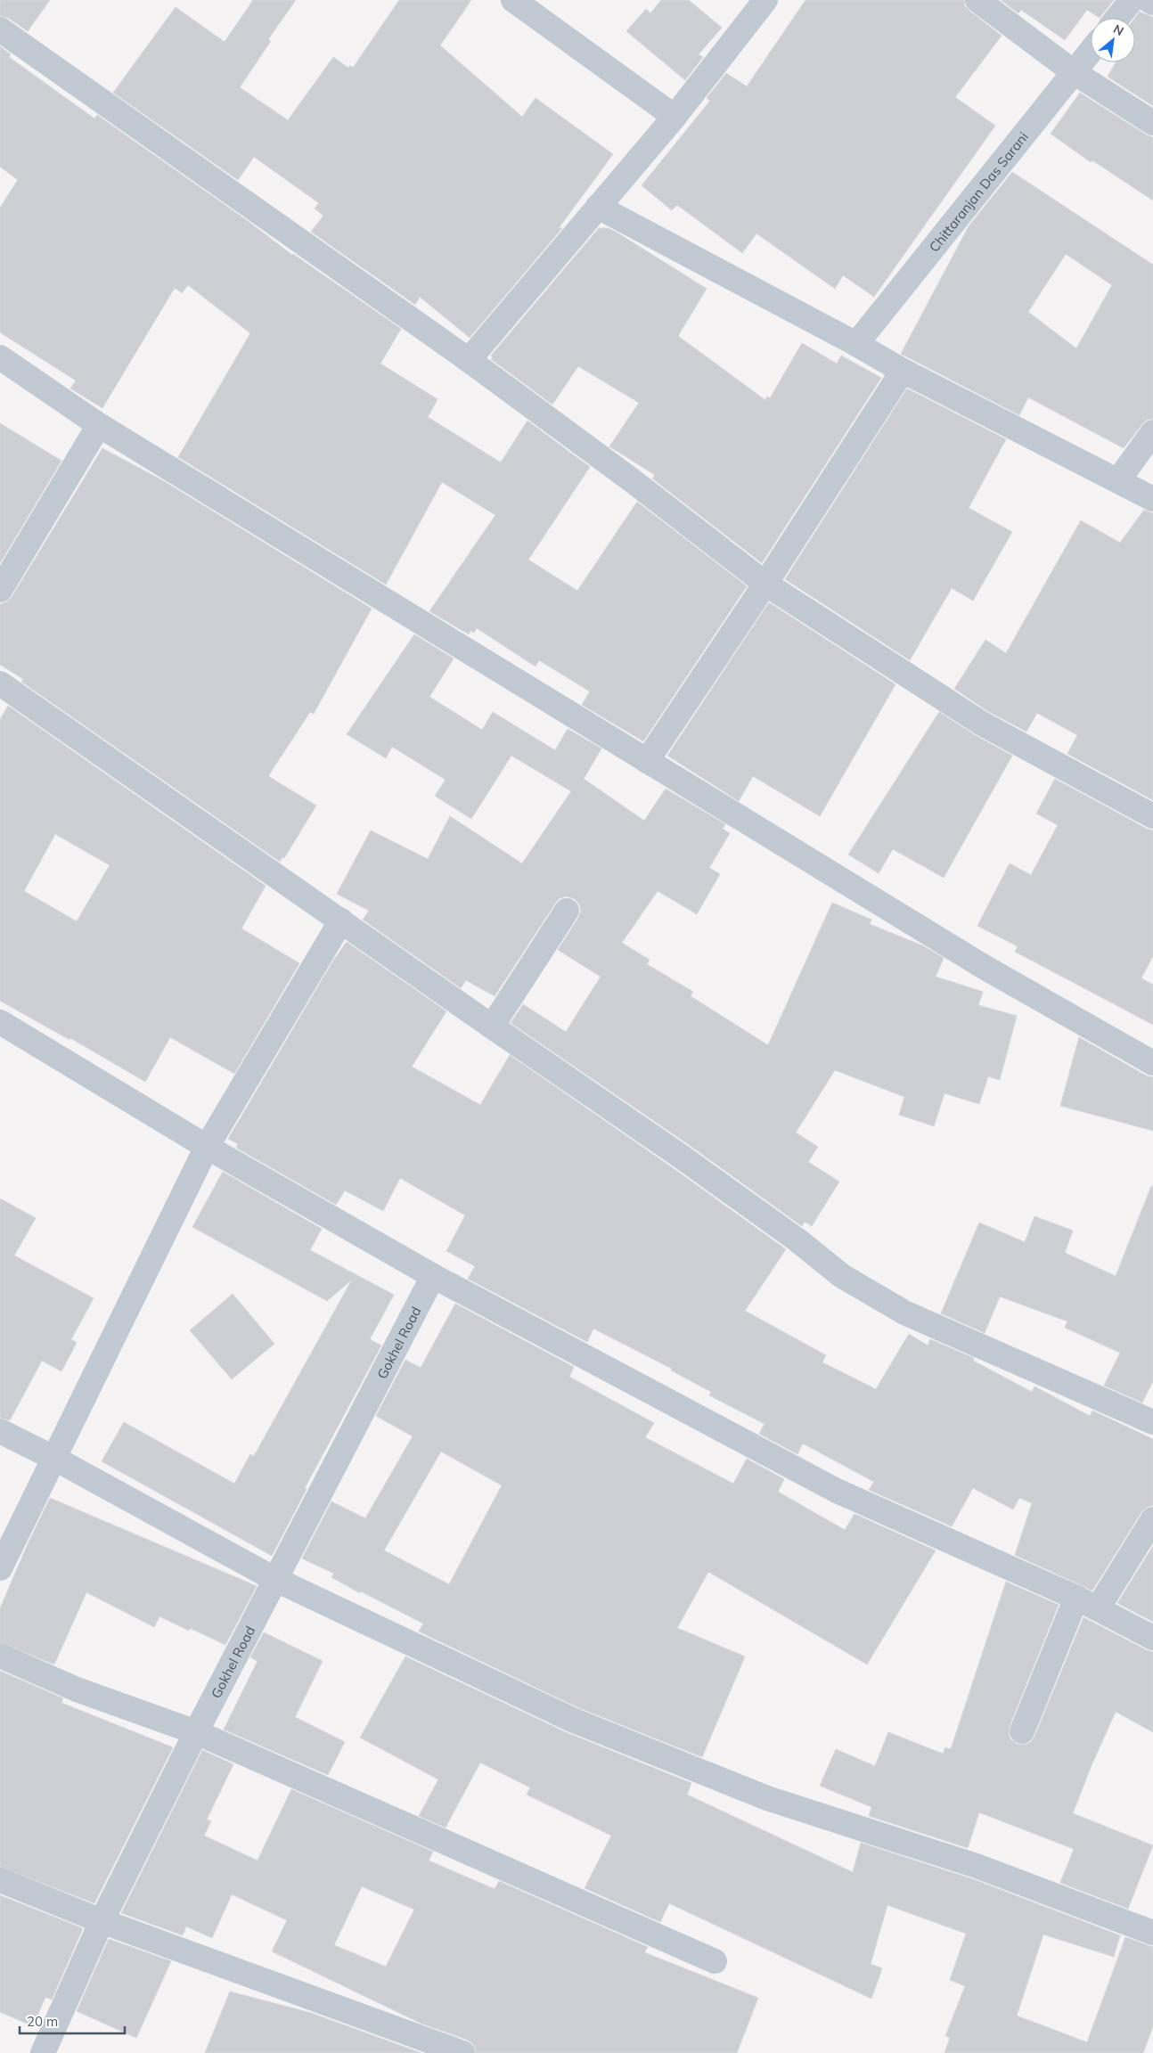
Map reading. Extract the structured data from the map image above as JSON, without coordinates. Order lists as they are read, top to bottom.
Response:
{
  "streets": {
    "street": ["Chittaranjan Das Sarani", "Gokhel Road"]
  },
  "scale_bar": "20 m",
  "north": "top right"
}
